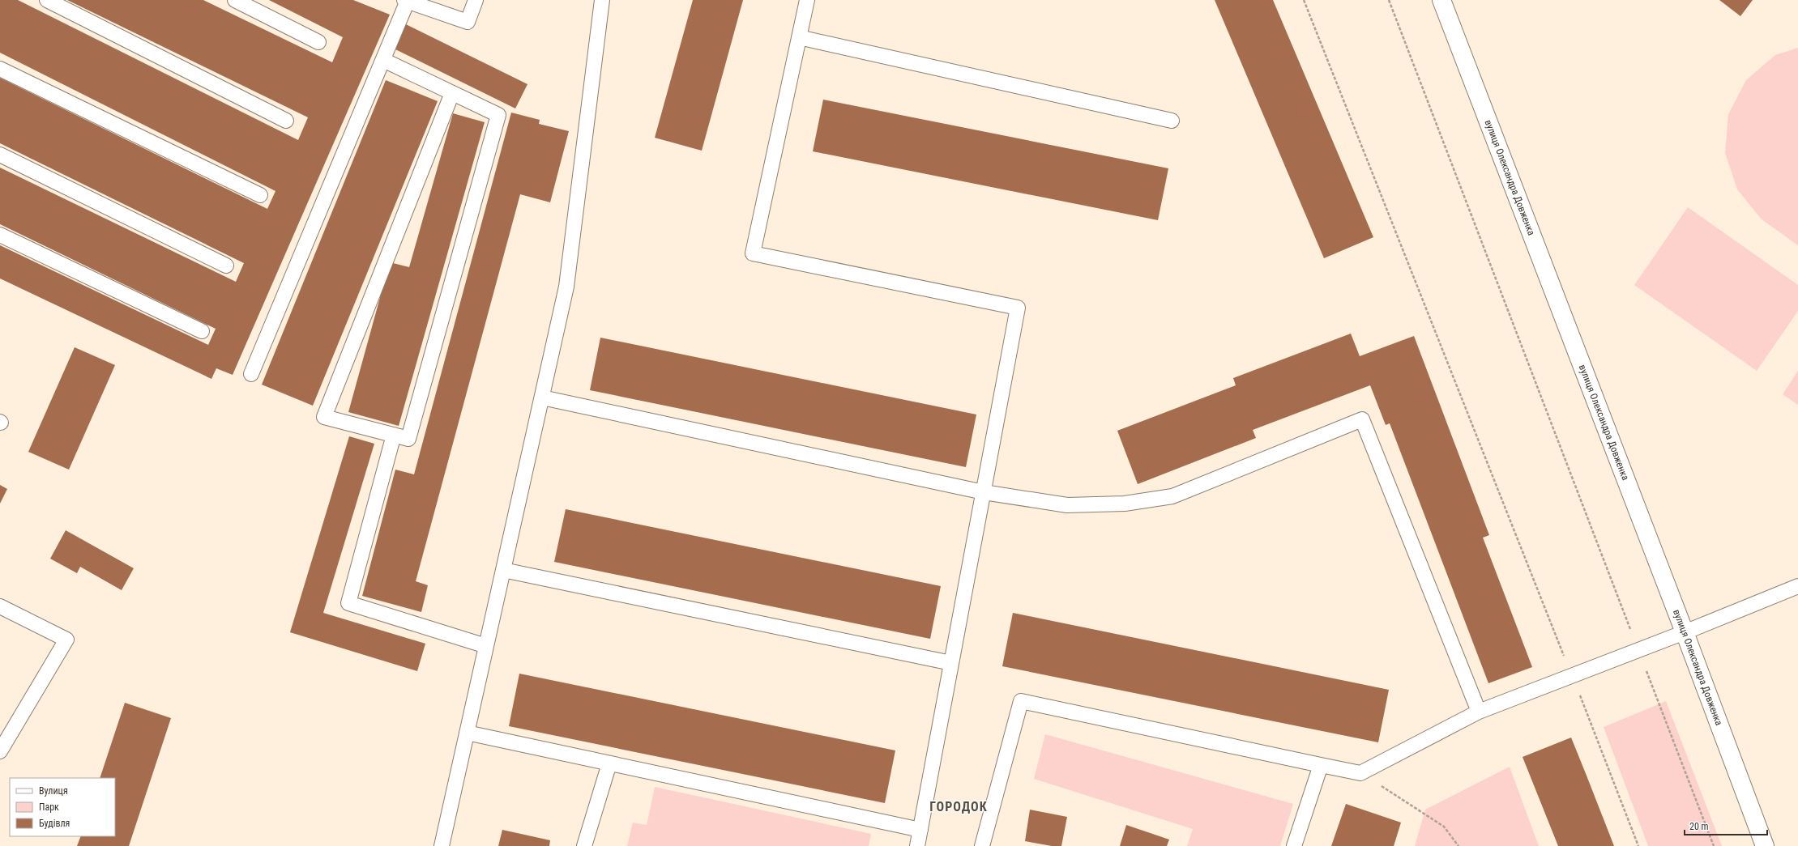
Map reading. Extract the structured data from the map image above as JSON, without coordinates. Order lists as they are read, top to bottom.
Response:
{
  "streets": {
    "main road": ["вулиця Олександра Довженка"]
  },
  "districts": ["ГОРОДОК"],
  "legend": ["Вулиця", "Парк", "Будівля"],
  "scale_bar": "20 m"
}
